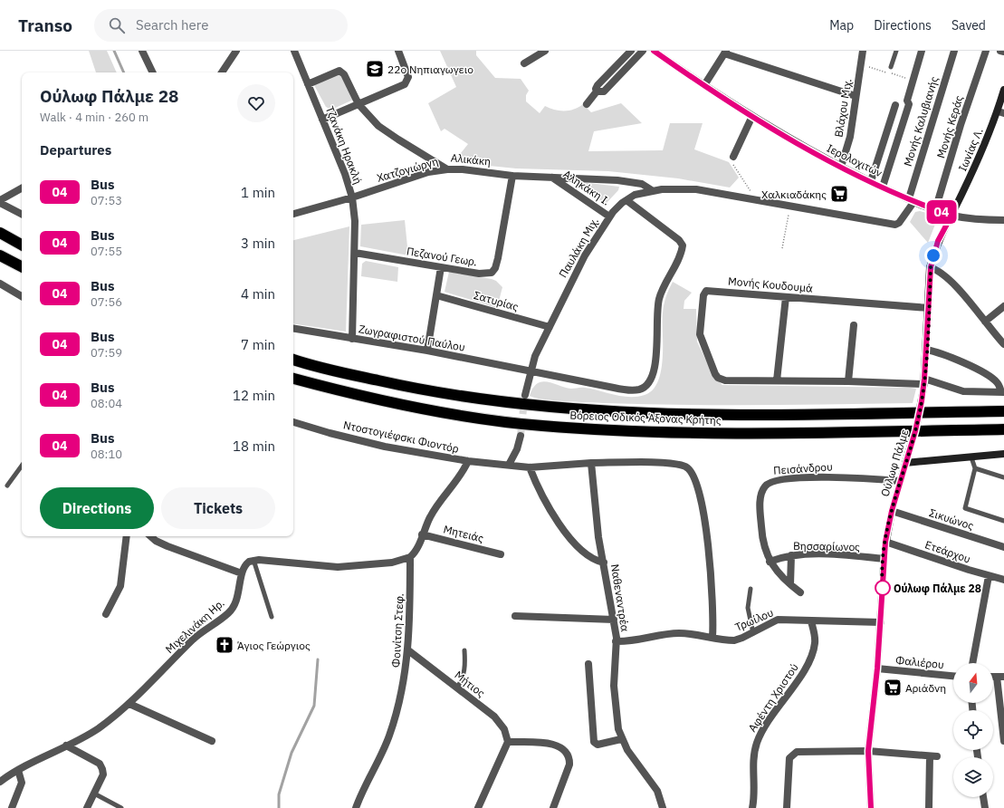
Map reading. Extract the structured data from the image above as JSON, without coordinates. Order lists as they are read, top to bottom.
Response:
{
  "streets": {
    "highway": ["Βόρειος Οδικός Άξονας Κρήτης"],
    "street": [
      "Βλάχου Μιχ.",
      "Μονής Καλυβιανής",
      "Μονής Κεράς",
      "Τζανάκη Ηρακλή",
      "Ιωνίας Λ.",
      "Αλικάκη",
      "Ιερολοχιτών",
      "Χατζογιώργη",
      "Αληκάκη Ι.",
      "Παυλάκη Μιχ.",
      "Πεζανού Γεωρ.",
      "Μονής Κουδουμά",
      "Σατυρίας",
      "Ζωγραφιστού Παύλου",
      "Ντοστογιέφσκι Φιοντόρ",
      "Ούλωφ Πάλμε",
      "Πεισάνδρου",
      "Σικυώνος",
      "Μητειάς",
      "Βησσαρίωνος",
      "Ετεάρχου",
      "Ναθεναντρέα",
      "Τρωίλου",
      "Μιχελινάκη Ηρ.",
      "Φοινίτση Στεφ.",
      "Φαλιέρου",
      "Μήτιος",
      "Αφέντη Χριστού"
    ]
  },
  "crossings": [
    ["Βλάχου Μιχ.", "Ιερολοχιτών"],
    ["Μονής Καλυβιανής", "Ιερολοχιτών"],
    ["Μονής Καλυβιανής", "Παυλάκη Μιχ."],
    ["Μονής Κεράς", "Ιερολοχιτών"],
    ["Τζανάκη Ηρακλή", "Αλικάκη"],
    ["Τζανάκη Ηρακλή", "Χατζογιώργη"],
    ["Τζανάκη Ηρακλή", "Πεζανού Γεωρ."],
    ["Τζανάκη Ηρακλή", "Ζωγραφιστού Παύλου"],
    ["Ιωνίας Λ.", "Ιερολοχιτών"],
    ["Ιωνίας Λ.", "Ούλωφ Πάλμε"],
    ["Αλικάκη", "Χατζογιώργη"],
    ["Αλικάκη", "Αληκάκη Ι."],
    ["Αλικάκη", "Παυλάκη Μιχ."],
    ["Αλικάκη", "Πεζανού Γεωρ."],
    ["Ιερολοχιτών", "Παυλάκη Μιχ."],
    ["Ιερολοχιτών", "Ούλωφ Πάλμε"],
    ["Αληκάκη Ι.", "Παυλάκη Μιχ."],
    ["Παυλάκη Μιχ.", "Σατυρίας"],
    ["Παυλάκη Μιχ.", "Ζωγραφιστού Παύλου"],
    ["Μονής Κουδουμά", "Ούλωφ Πάλμε"],
    ["Ντοστογιέφσκι Φιοντόρ", "Φοινίτση Στεφ."],
    ["Ούλωφ Πάλμε", "Πεισάνδρου"],
    ["Ούλωφ Πάλμε", "Σικυώνος"],
    ["Ούλωφ Πάλμε", "Βησσαρίωνος"],
    ["Ούλωφ Πάλμε", "Ετεάρχου"],
    ["Ούλωφ Πάλμε", "Τρωίλου"],
    ["Ούλωφ Πάλμε", "Φαλιέρου"],
    ["Πεισάνδρου", "Βησσαρίωνος"],
    ["Μητειάς", "Φοινίτση Στεφ."],
    ["Ναθεναντρέα", "Τρωίλου"],
    ["Τρωίλου", "Αφέντη Χριστού"],
    ["Φοινίτση Στεφ.", "Μήτιος"]
  ],
  "places": {
    "school or university": ["22ο Νηπιαγωγειο"],
    "supermarket": ["Χαλκιαδάκης", "Αριάδνη"],
    "other": ["Ούλωφ Πάλμε 28"],
    "church": ["Άγιος Γεώργιος"]
  },
  "lines": ["bus line 04"],
  "north": "top",
  "page": {
    "header": "Transo",
    "search": "Search here",
    "nav": ["Map", "Directions", "Saved"],
    "on_map": "04",
    "heading": [
      ["Ούλωφ Πάλμε 28", "Walk · 4 min · 260 m"],
      "Departures"
    ],
    "list": [
      {
        "mark": "04",
        "name": "Bus",
        "note": "07:53",
        "value": "1 min"
      },
      {
        "mark": "04",
        "name": "Bus",
        "note": "07:55",
        "value": "3 min"
      },
      {
        "mark": "04",
        "name": "Bus",
        "note": "07:56",
        "value": "4 min"
      },
      {
        "mark": "04",
        "name": "Bus",
        "note": "07:59",
        "value": "7 min"
      },
      {
        "mark": "04",
        "name": "Bus",
        "note": "08:04",
        "value": "12 min"
      },
      {
        "mark": "04",
        "name": "Bus",
        "note": "08:10",
        "value": "18 min"
      }
    ],
    "buttons": ["Directions", "Tickets"]
  }
}
